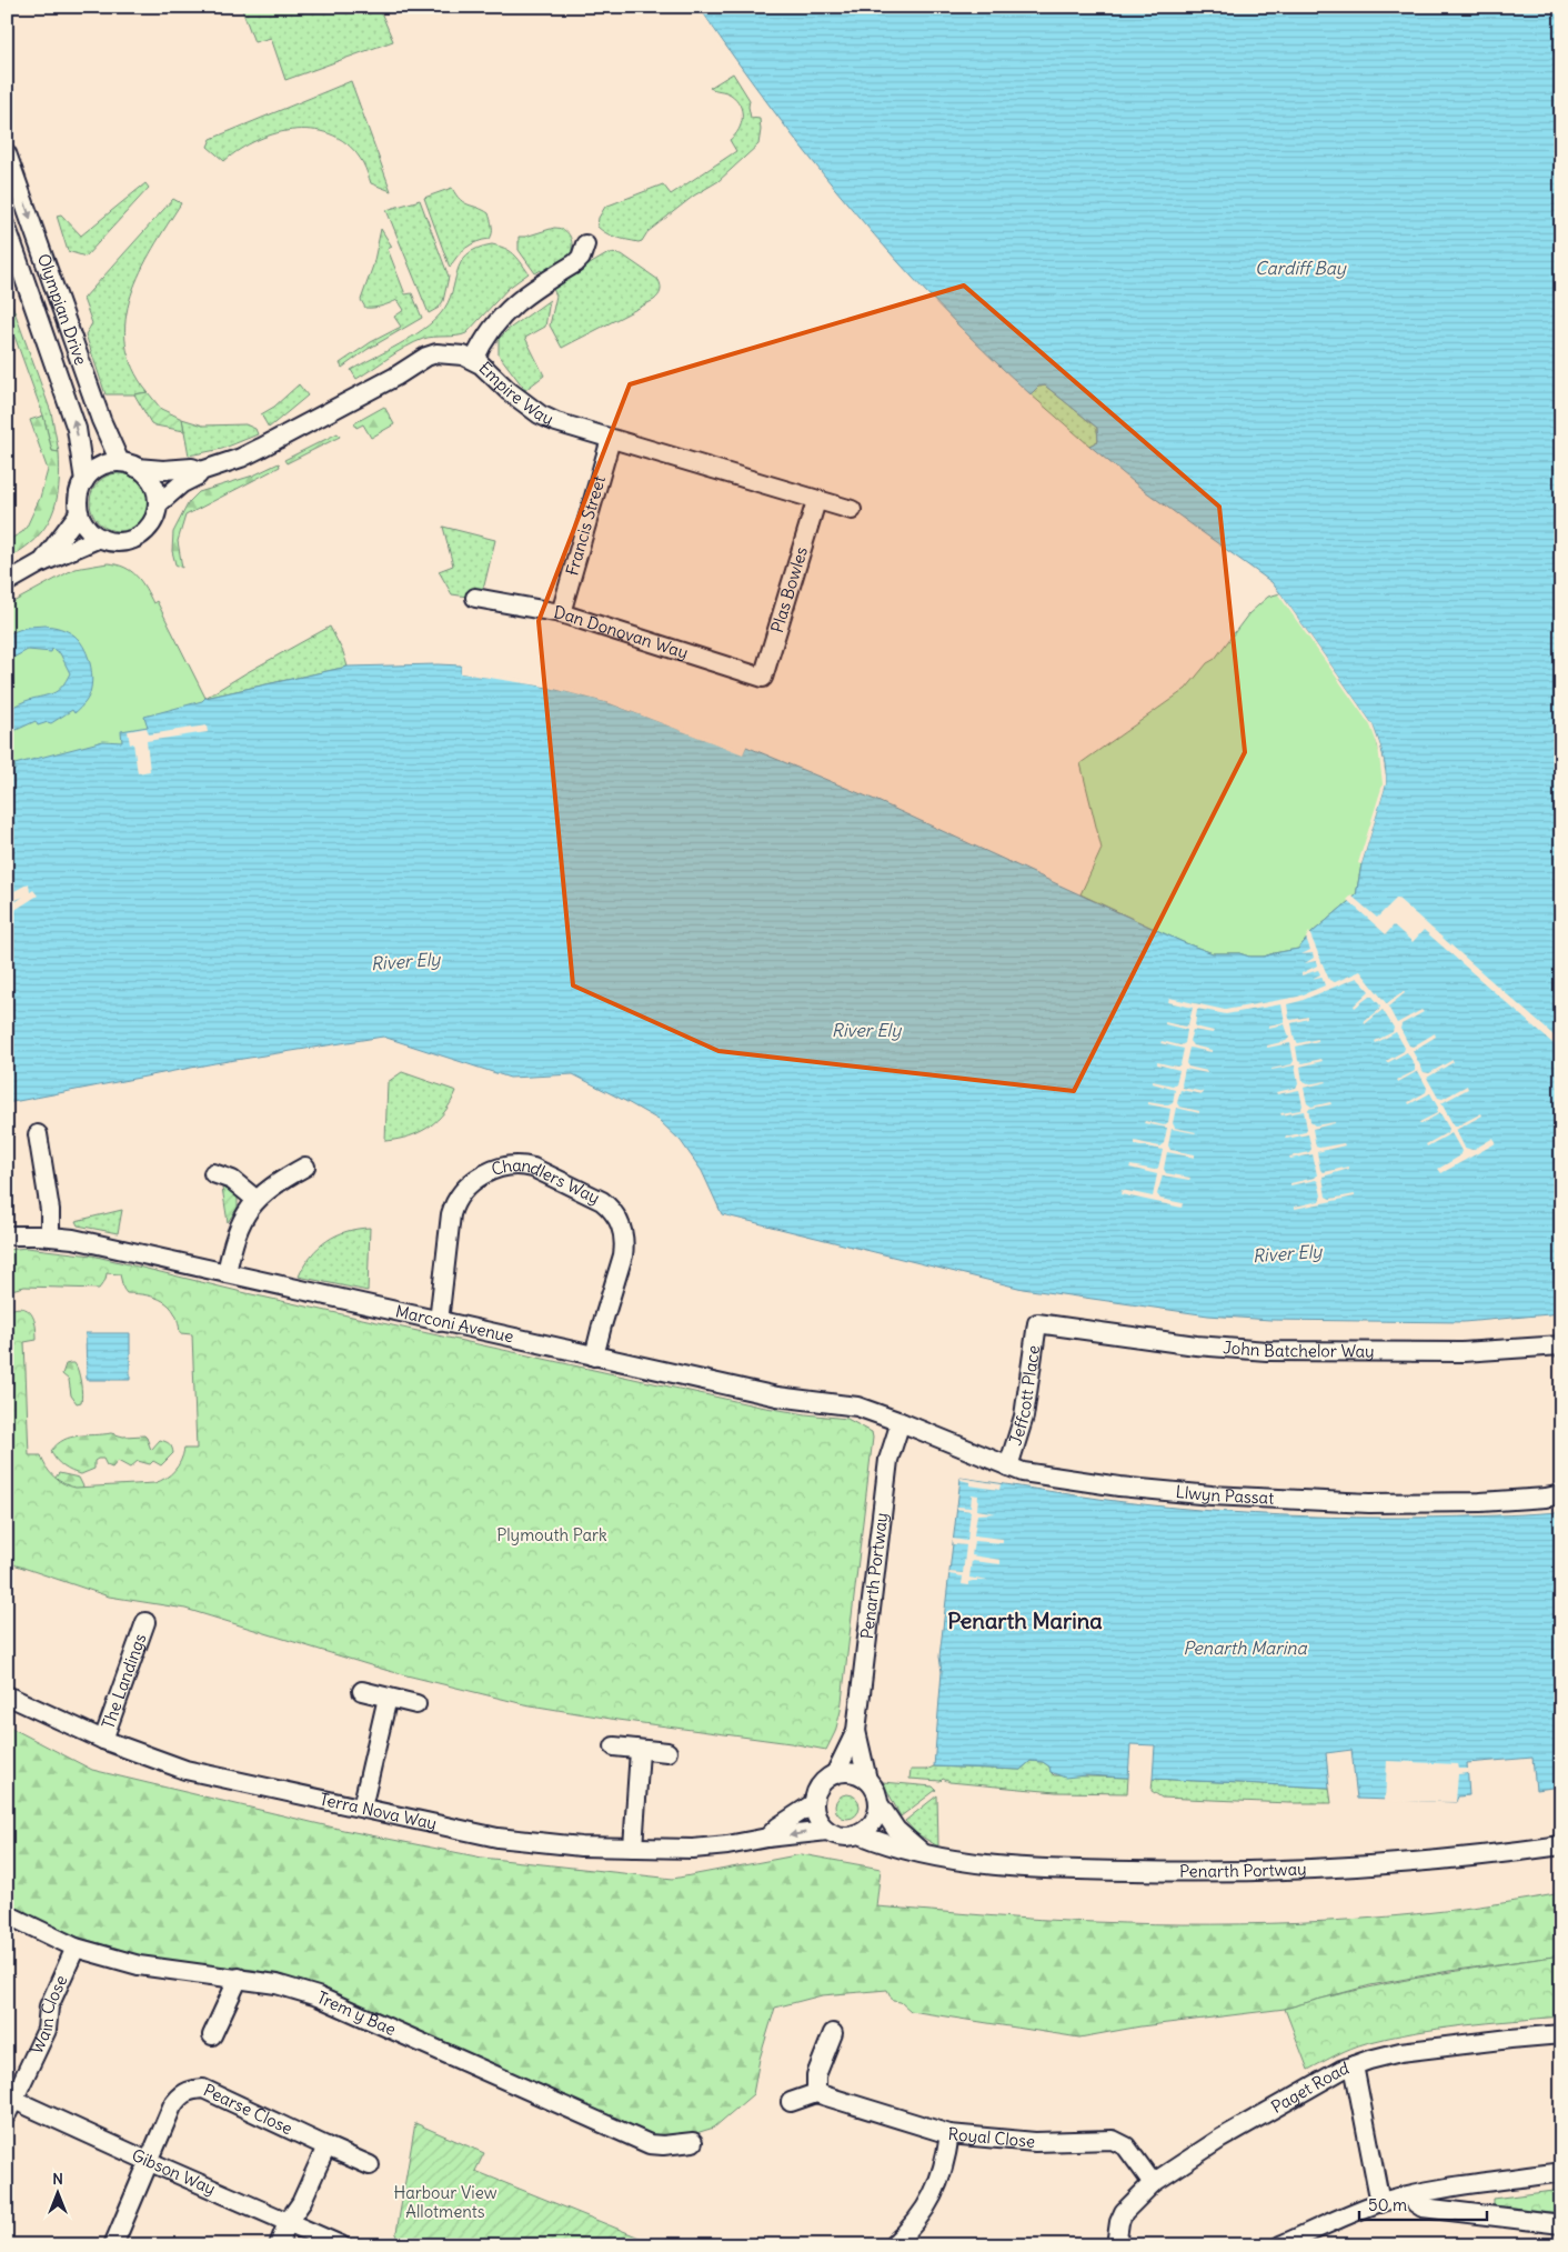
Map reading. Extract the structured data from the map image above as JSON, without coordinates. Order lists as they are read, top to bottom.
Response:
{
  "streets": {
    "street": [
      "Olympian Drive",
      "Empire Way",
      "Francis Street",
      "Plas Bowles",
      "Dan Donovan Way",
      "Chandlers Way",
      "Marconi Avenue",
      "John Batchelor Way",
      "Jeffcott Place",
      "Llwyn Passat",
      "Penarth Portway",
      "The Landings",
      "Terra Nova Way",
      "Trem y Bae",
      "Wain Close",
      "Paget Road",
      "Pearse Close",
      "Royal Close",
      "Gibson Way"
    ]
  },
  "crossings": [
    ["Olympian Drive", "Empire Way"],
    ["Empire Way", "Francis Street"],
    ["Empire Way", "Plas Bowles"],
    ["Francis Street", "Dan Donovan Way"],
    ["Plas Bowles", "Dan Donovan Way"],
    ["Chandlers Way", "Marconi Avenue"],
    ["Marconi Avenue", "Llwyn Passat"],
    ["Marconi Avenue", "Penarth Portway"],
    ["John Batchelor Way", "Jeffcott Place"],
    ["Jeffcott Place", "Llwyn Passat"],
    ["Llwyn Passat", "Penarth Portway"],
    ["Penarth Portway", "Terra Nova Way"],
    ["The Landings", "Terra Nova Way"],
    ["Trem y Bae", "Wain Close"],
    ["Wain Close", "Gibson Way"],
    ["Paget Road", "Royal Close"],
    ["Pearse Close", "Gibson Way"]
  ],
  "districts": ["Penarth Marina"],
  "water": ["Cardiff Bay", "River Ely", "Penarth Marina"],
  "parks": ["Plymouth Park", "Harbour View Allotments"],
  "scale_bar": "50 m",
  "north": "top"
}
